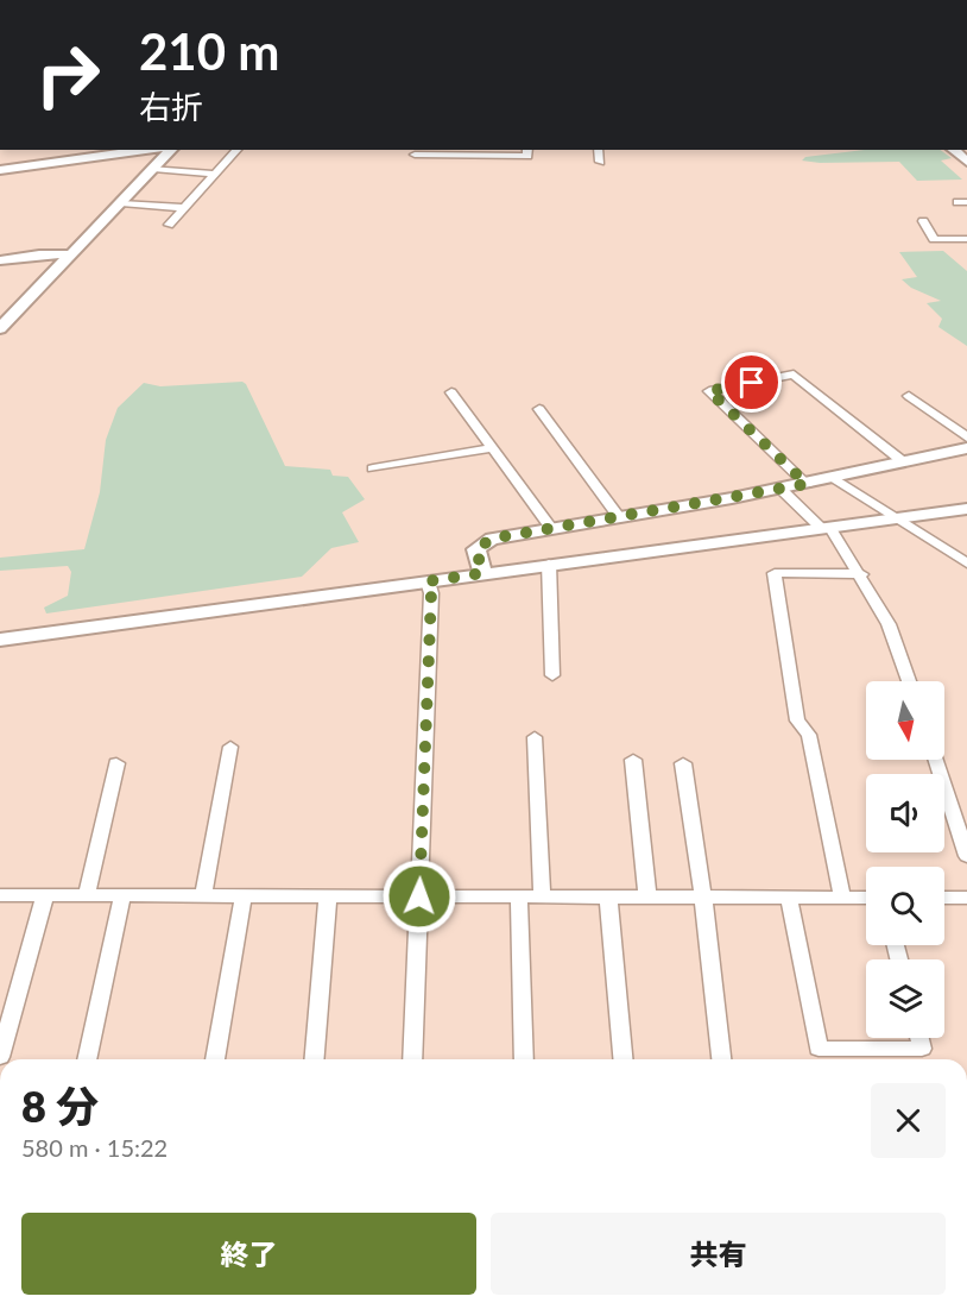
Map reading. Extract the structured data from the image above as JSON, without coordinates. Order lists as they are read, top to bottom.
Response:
{
  "north": "bottom",
  "page": {
    "turn": ["210 m", "右折"],
    "heading": ["8 分", "580 m · 15:22"],
    "buttons": ["終了", "共有"]
  }
}
